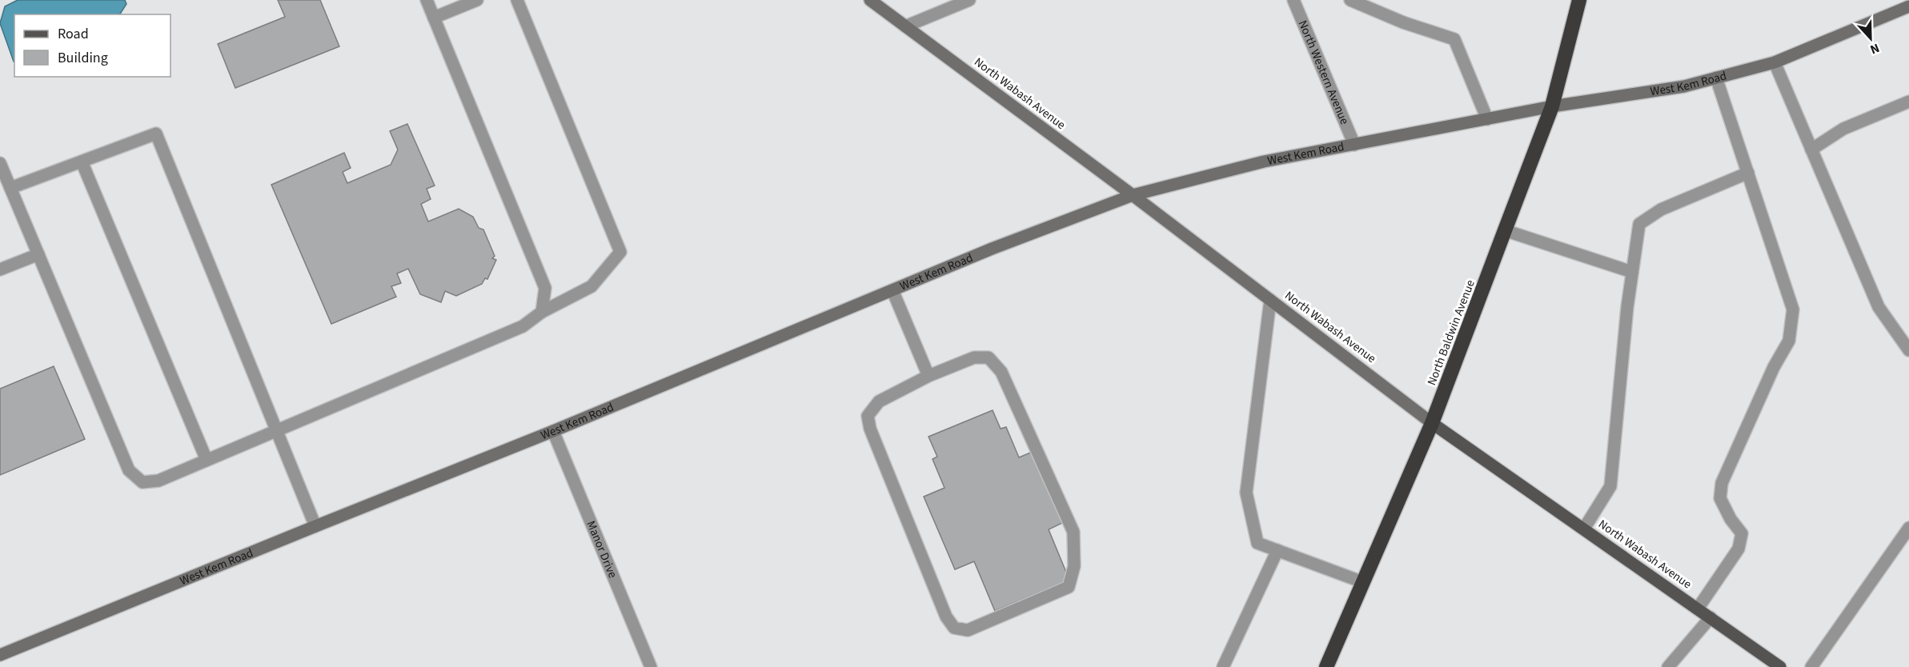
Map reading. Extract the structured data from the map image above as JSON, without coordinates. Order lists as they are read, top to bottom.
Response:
{
  "streets": {
    "highway": ["North Baldwin Avenue"],
    "main road": ["North Wabash Avenue"],
    "street": ["North Western Avenue", "West Kem Road", "Manor Drive"]
  },
  "crossings": [
    ["North Western Avenue", "West Kem Road"],
    ["West Kem Road", "North Wabash Avenue"],
    ["West Kem Road", "North Baldwin Avenue"],
    ["West Kem Road", "Manor Drive"],
    ["North Wabash Avenue", "North Baldwin Avenue"]
  ],
  "legend": ["Road", "Building"],
  "north": "bottom"
}
